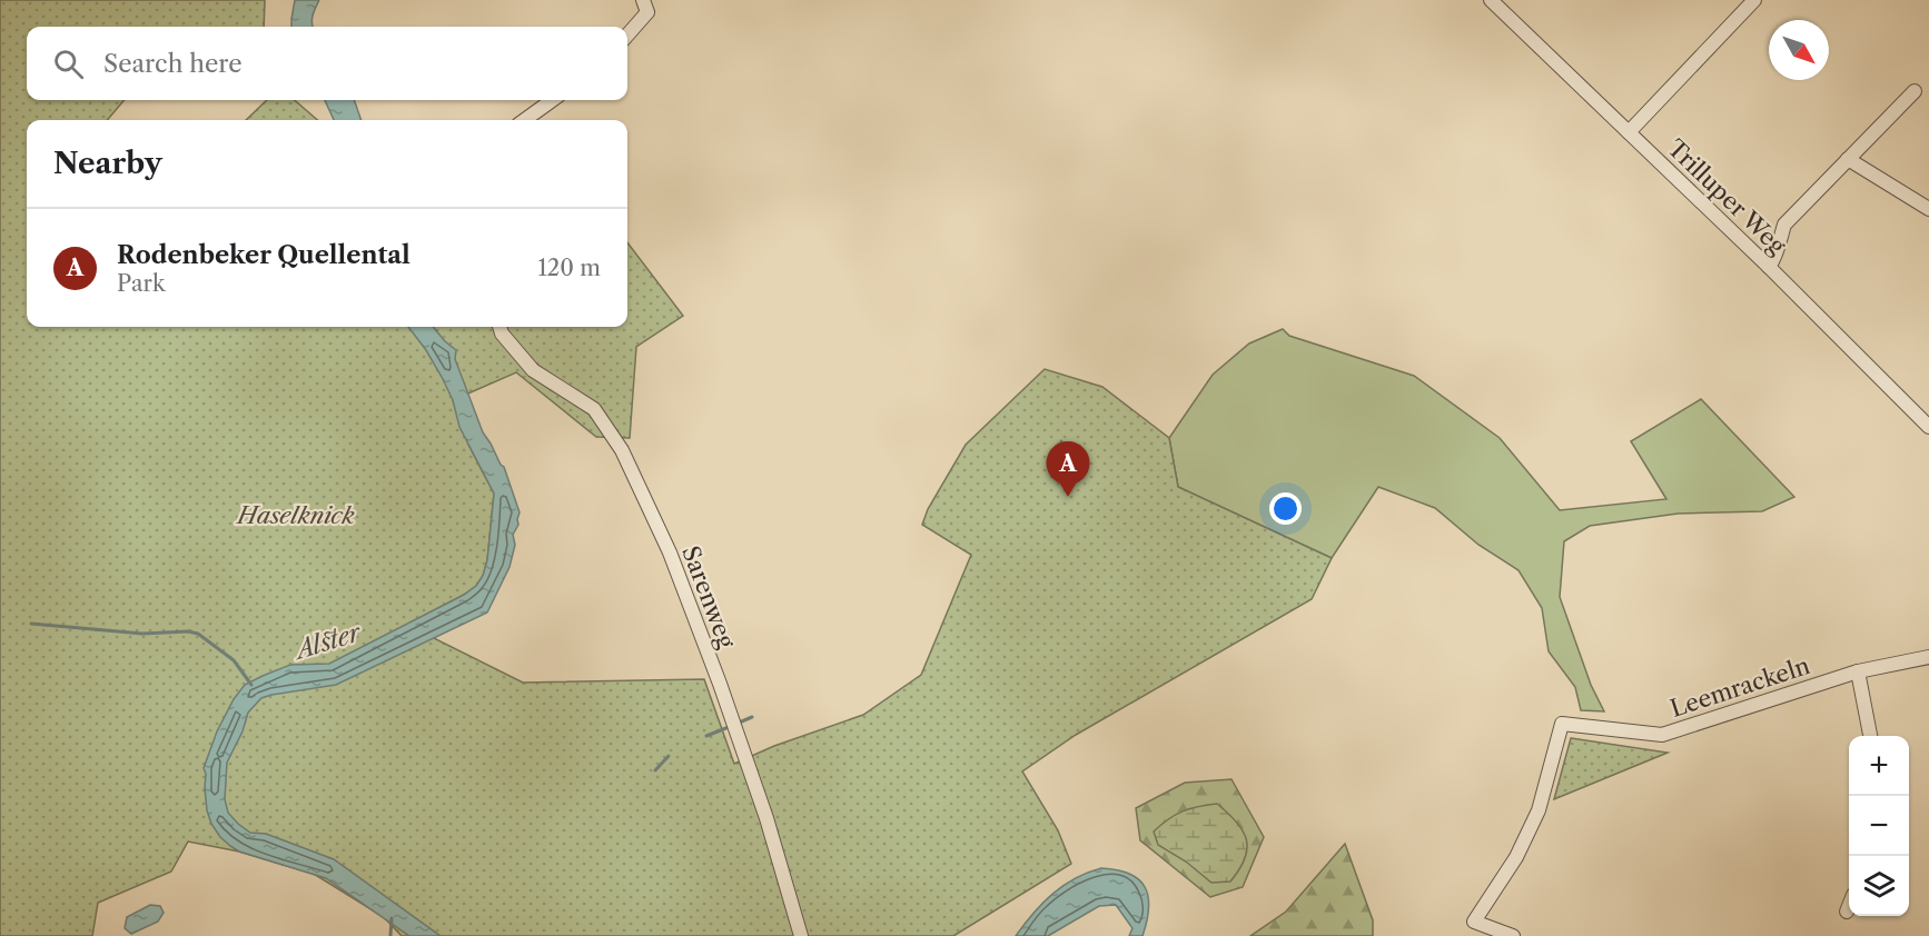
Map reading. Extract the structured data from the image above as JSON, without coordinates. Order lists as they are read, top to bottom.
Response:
{
  "streets": {
    "street": ["Trilluper Weg", "Sarenweg", "Leemrackeln"]
  },
  "water": ["Alster"],
  "parks": ["Haselknick"],
  "north": "bottom right",
  "page": {
    "search": "Search here",
    "heading": "Nearby",
    "list": [
      {
        "mark": "A",
        "name": "Rodenbeker Quellental",
        "note": "Park",
        "value": "120 m"
      }
    ],
    "pins": "A",
    "map_buttons": ["+", "−"]
  }
}
